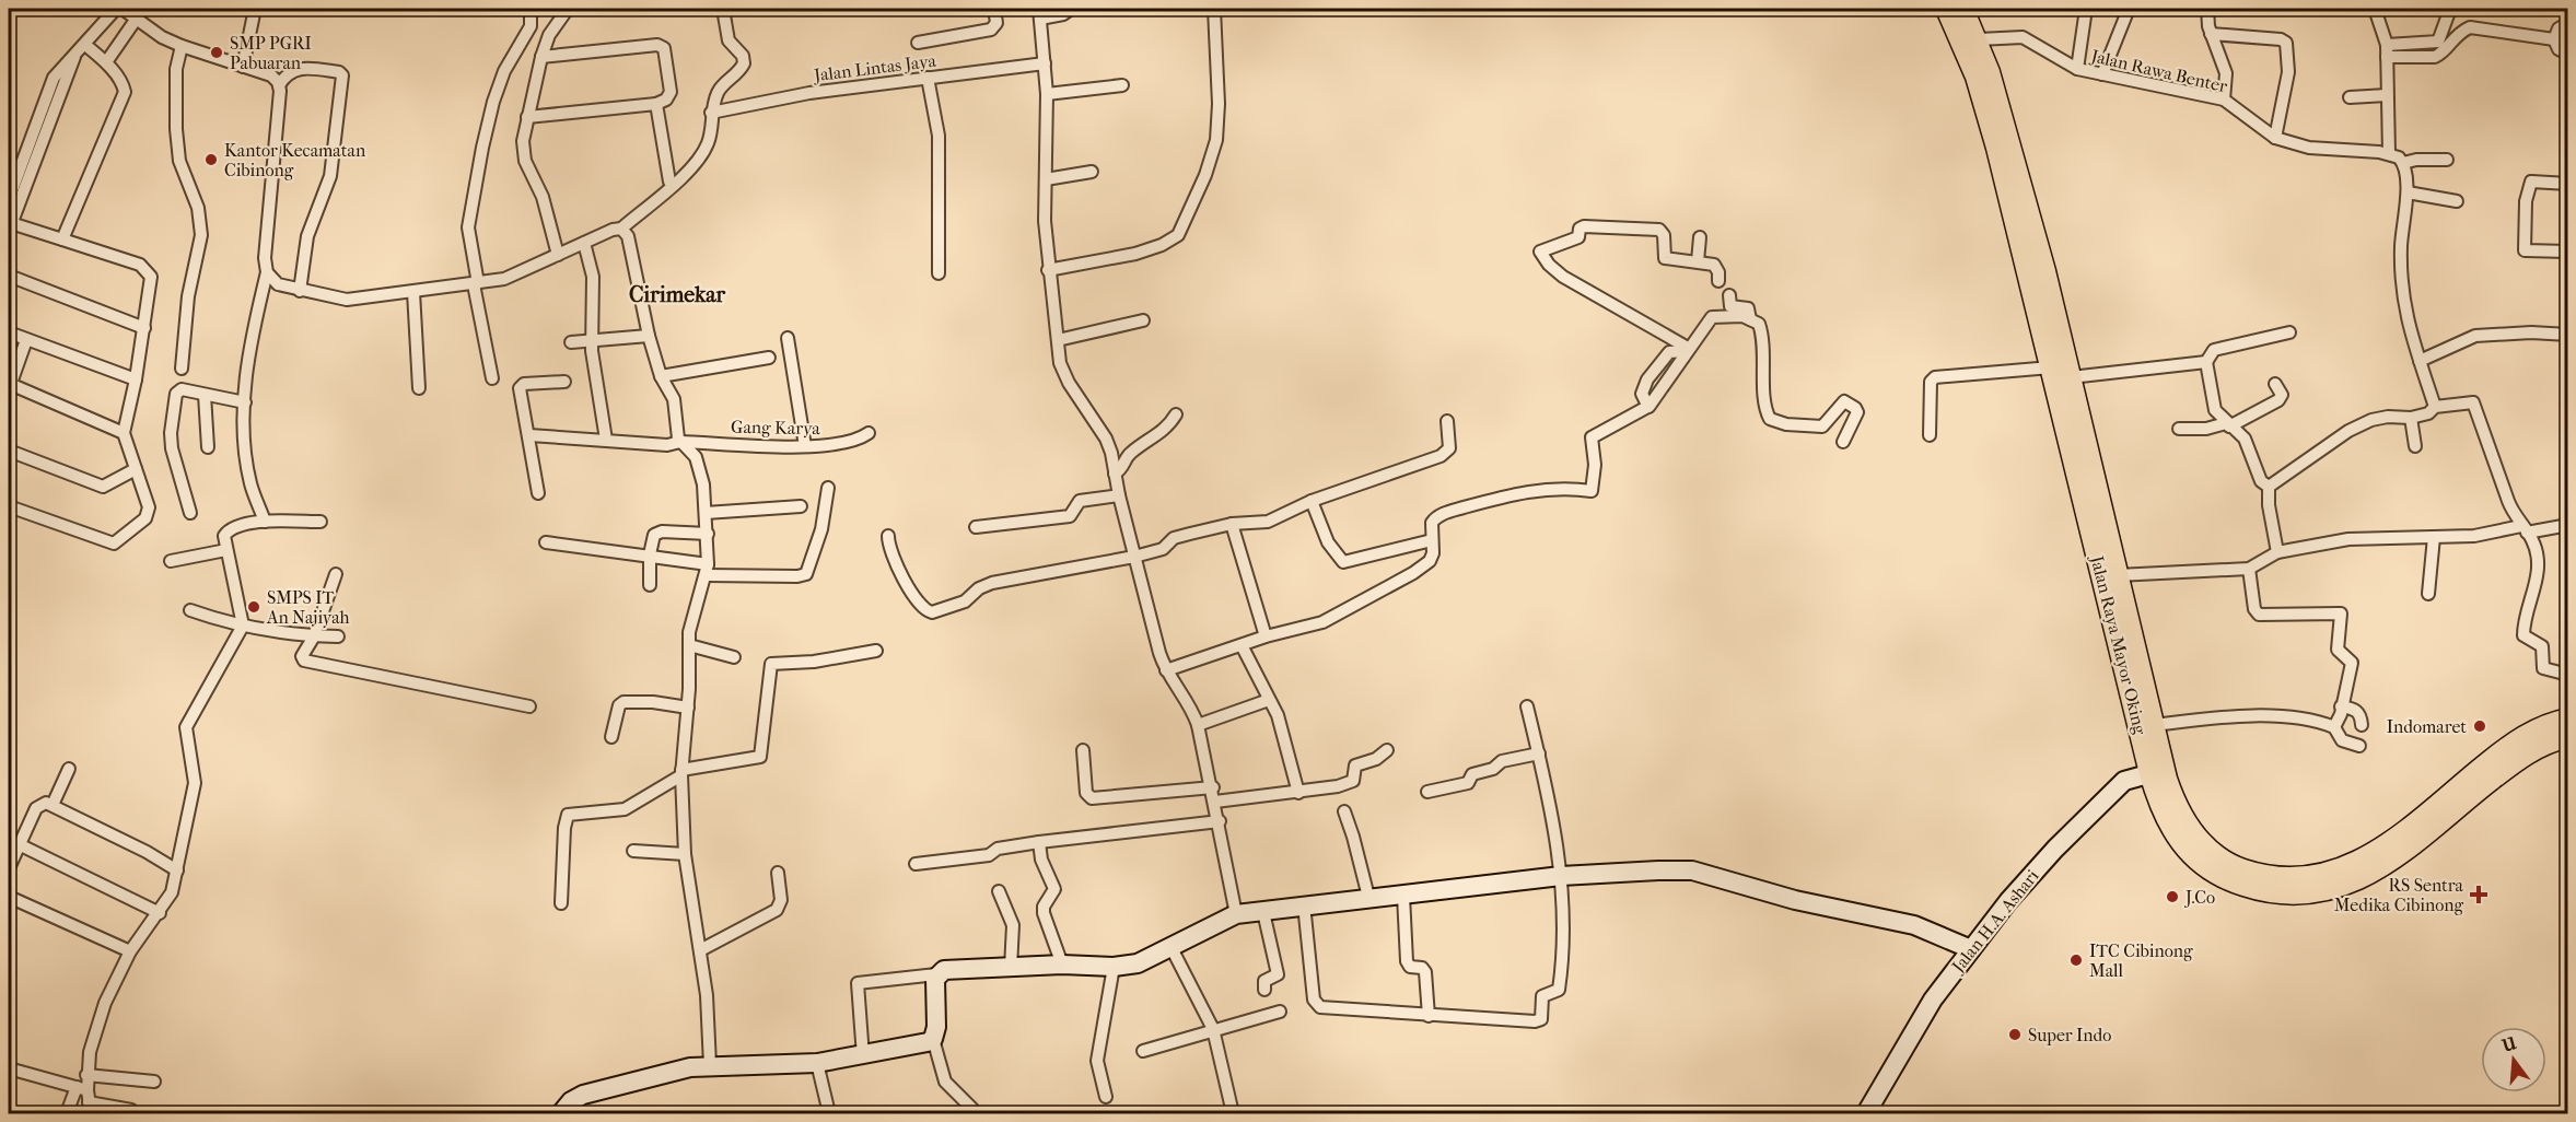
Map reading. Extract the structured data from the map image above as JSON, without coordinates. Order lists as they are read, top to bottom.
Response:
{
  "streets": {
    "main road": ["Jalan Raya Mayor Oking"],
    "street": [
      "Jalan Lintas Jaya",
      "Jalan Rawa Benter",
      "Gang Karya",
      "Jalan H.A. Ashari"
    ]
  },
  "crossings": [
    ["Jalan Rawa Benter", "Jalan Raya Mayor Oking"],
    ["Jalan Raya Mayor Oking", "Jalan H.A. Ashari"]
  ],
  "districts": ["Cirimekar"],
  "places": {
    "other": [
      "SMP PGRI Pabuaran",
      "Kantor Kecamatan Cibinong",
      "SMPS IT An Najiyah",
      "Indomaret",
      "J.Co",
      "ITC Cibinong Mall",
      "Super Indo"
    ],
    "health": ["RS Sentra Medika Cibinong"]
  },
  "north": "top"
}
